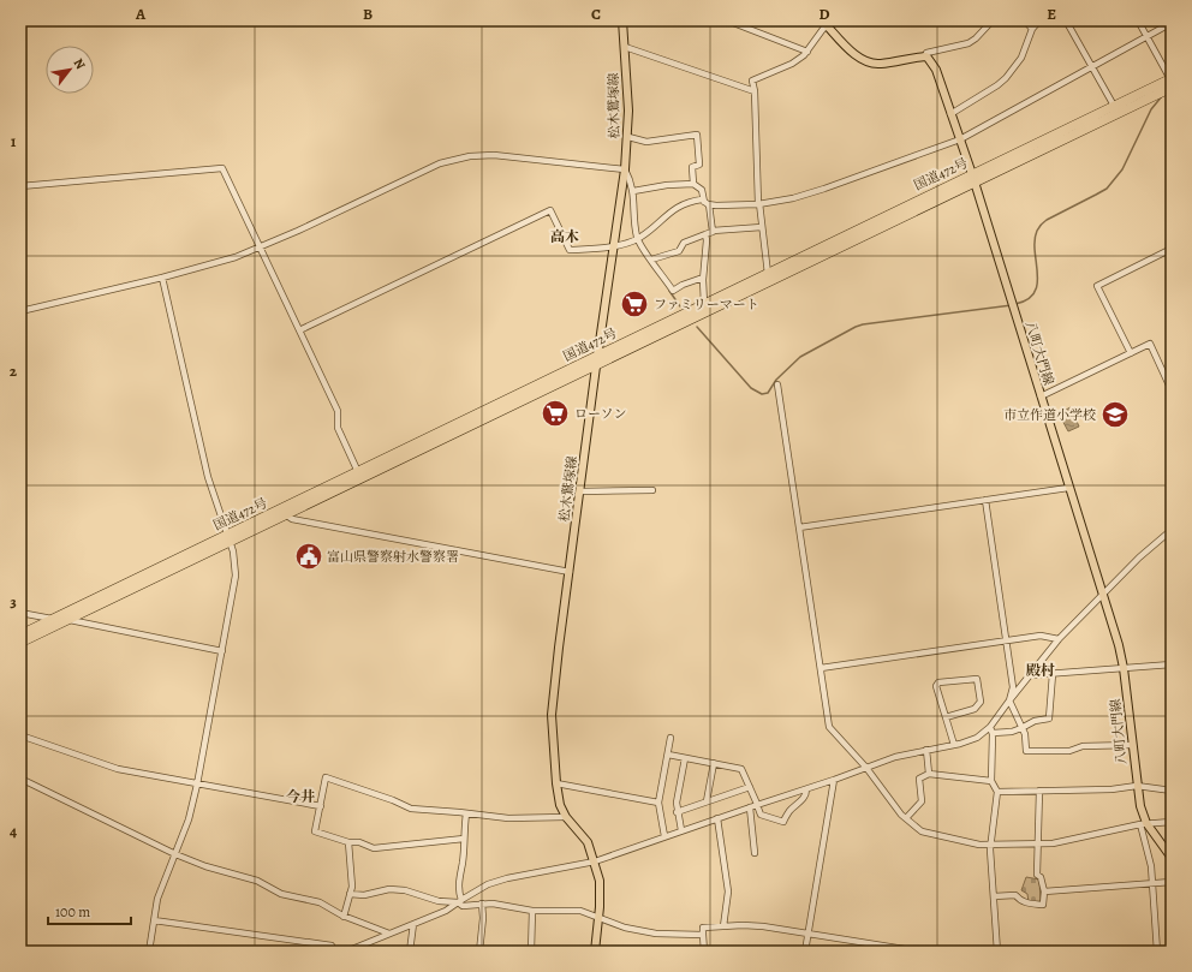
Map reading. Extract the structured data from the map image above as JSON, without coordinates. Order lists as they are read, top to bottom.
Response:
{
  "streets": {
    "highway": ["国道472号"],
    "main road": ["松木鷲塚線", "八町大門線"]
  },
  "crossings": [
    ["松木鷲塚線", "国道472号"],
    ["国道472号", "八町大門線"]
  ],
  "districts": ["高木", "殿村", "今井"],
  "places": {
    "supermarket": ["ファミリーマート", "ローソン"],
    "school or university": ["市立作道小学校"],
    "public building": ["富山県警察射水警察署"]
  },
  "scale_bar": "100 m",
  "north": "top right",
  "grid": {
    "columns": [
      "A",
      "B",
      "C",
      "D",
      "E"
    ],
    "rows": [
      "1",
      "2",
      "3",
      "4"
    ]
  }
}
